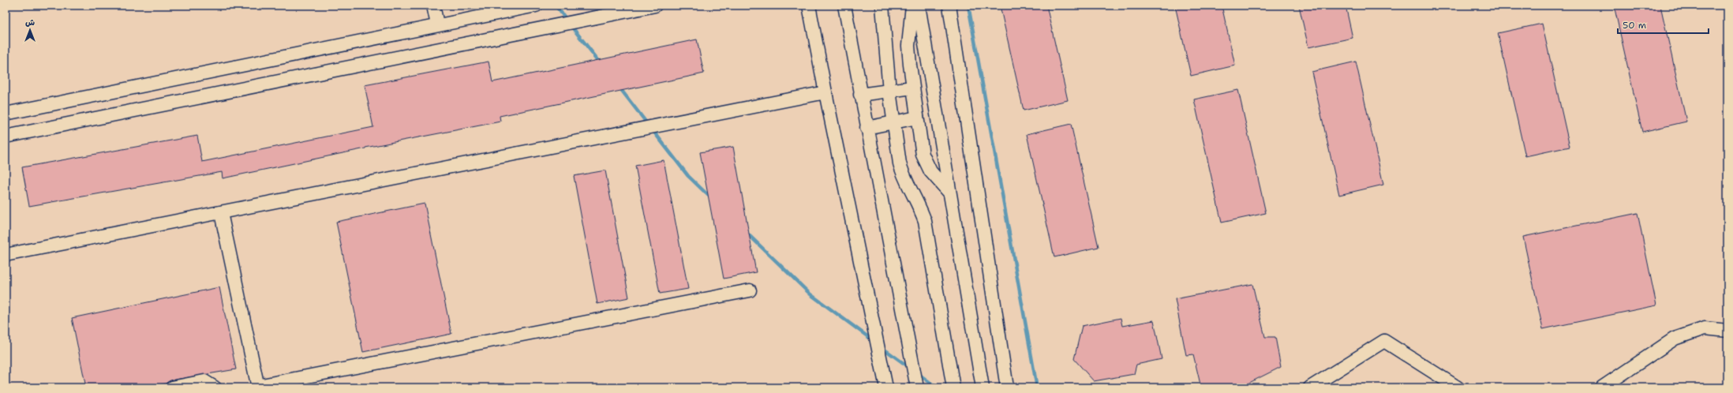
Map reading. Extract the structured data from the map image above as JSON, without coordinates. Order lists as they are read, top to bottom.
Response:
{
  "scale_bar": "50 m",
  "north": "top"
}
